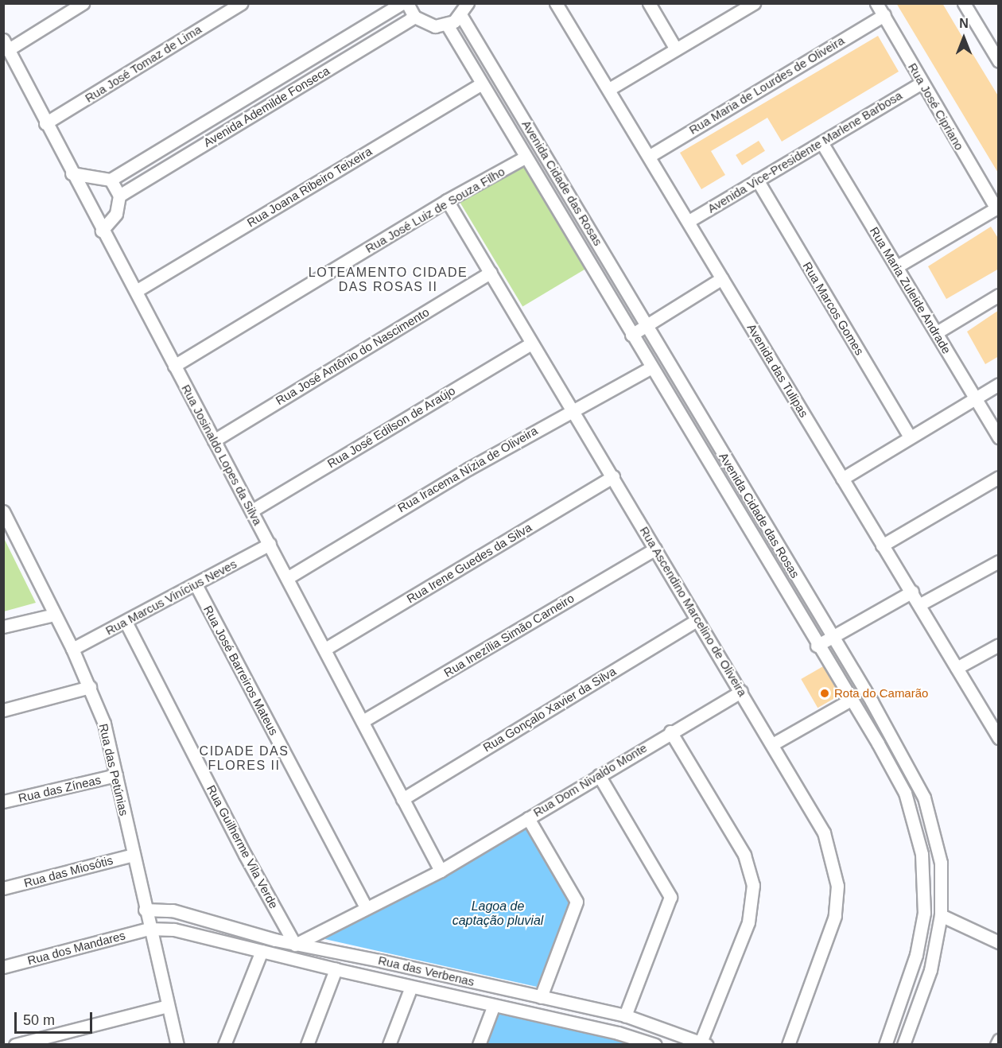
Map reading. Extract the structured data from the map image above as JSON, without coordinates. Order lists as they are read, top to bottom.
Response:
{
  "streets": {
    "street": [
      "Rua José Tomaz de Lima",
      "Rua Maria de Lourdes de Oliveira",
      "Avenida Ademilde Fonseca",
      "Rua José Cipriano",
      "Avenida Vice-Presidente Marlene Barbosa",
      "Avenida Cidade das Rosas",
      "Rua Joana Ribeiro Teixeira",
      "Rua José Luiz de Souza Filho",
      "Rua Maria Zuleide Andrade",
      "Rua Marcos Gomes",
      "Rua José Antônio do Nascimento",
      "Avenida das Tulipas",
      "Rua José Edilson de Araújo",
      "Rua Josinaldo Lopes da Silva",
      "Rua Iracema Nízia de Oliveira",
      "Rua Irene Guedes da Silva",
      "Rua Marcus Vinícius Neves",
      "Rua Ascendino Marcelino de Oliveira",
      "Rua Inezília Simão Carneiro",
      "Rua José Barreiros Mateus",
      "Rua Gonçalo Xavier da Silva",
      "Rua das Petúnias",
      "Rua Dom Nivaldo Monte",
      "Rua das Zíneas",
      "Rua Guilherme Vila Verde",
      "Rua das Miosótis",
      "Rua dos Mandares",
      "Rua das Verbenas"
    ]
  },
  "crossings": [
    ["Rua José Tomaz de Lima", "Rua Josinaldo Lopes da Silva"],
    ["Rua Maria de Lourdes de Oliveira", "Rua José Cipriano"],
    ["Rua Maria de Lourdes de Oliveira", "Avenida das Tulipas"],
    ["Rua José Cipriano", "Avenida Vice-Presidente Marlene Barbosa"],
    ["Avenida Vice-Presidente Marlene Barbosa", "Rua Maria Zuleide Andrade"],
    ["Avenida Vice-Presidente Marlene Barbosa", "Rua Marcos Gomes"],
    ["Avenida Vice-Presidente Marlene Barbosa", "Avenida das Tulipas"],
    ["Avenida Cidade das Rosas", "Rua Joana Ribeiro Teixeira"],
    ["Avenida Cidade das Rosas", "Rua José Luiz de Souza Filho"],
    ["Avenida Cidade das Rosas", "Rua Iracema Nízia de Oliveira"],
    ["Rua Joana Ribeiro Teixeira", "Rua Josinaldo Lopes da Silva"],
    ["Rua José Luiz de Souza Filho", "Rua Josinaldo Lopes da Silva"],
    ["Rua José Luiz de Souza Filho", "Rua Ascendino Marcelino de Oliveira"],
    ["Rua José Antônio do Nascimento", "Rua Josinaldo Lopes da Silva"],
    ["Rua José Antônio do Nascimento", "Rua Ascendino Marcelino de Oliveira"],
    ["Rua José Edilson de Araújo", "Rua Josinaldo Lopes da Silva"],
    ["Rua José Edilson de Araújo", "Rua Ascendino Marcelino de Oliveira"],
    ["Rua Josinaldo Lopes da Silva", "Rua Iracema Nízia de Oliveira"],
    ["Rua Josinaldo Lopes da Silva", "Rua Irene Guedes da Silva"],
    ["Rua Josinaldo Lopes da Silva", "Rua Marcus Vinícius Neves"],
    ["Rua Josinaldo Lopes da Silva", "Rua Inezília Simão Carneiro"],
    ["Rua Josinaldo Lopes da Silva", "Rua Gonçalo Xavier da Silva"],
    ["Rua Josinaldo Lopes da Silva", "Rua Dom Nivaldo Monte"],
    ["Rua Iracema Nízia de Oliveira", "Rua Ascendino Marcelino de Oliveira"],
    ["Rua Irene Guedes da Silva", "Rua Ascendino Marcelino de Oliveira"],
    ["Rua Marcus Vinícius Neves", "Rua José Barreiros Mateus"],
    ["Rua Marcus Vinícius Neves", "Rua das Petúnias"],
    ["Rua Marcus Vinícius Neves", "Rua Guilherme Vila Verde"],
    ["Rua Ascendino Marcelino de Oliveira", "Rua Inezília Simão Carneiro"],
    ["Rua Ascendino Marcelino de Oliveira", "Rua Gonçalo Xavier da Silva"],
    ["Rua Ascendino Marcelino de Oliveira", "Rua Dom Nivaldo Monte"],
    ["Rua José Barreiros Mateus", "Rua Dom Nivaldo Monte"],
    ["Rua das Petúnias", "Rua das Zíneas"],
    ["Rua das Petúnias", "Rua das Miosótis"],
    ["Rua das Petúnias", "Rua dos Mandares"],
    ["Rua das Petúnias", "Rua das Verbenas"],
    ["Rua Dom Nivaldo Monte", "Rua Guilherme Vila Verde"],
    ["Rua Dom Nivaldo Monte", "Rua das Verbenas"],
    ["Rua Guilherme Vila Verde", "Rua das Verbenas"],
    ["Rua dos Mandares", "Rua das Verbenas"]
  ],
  "districts": ["LOTEAMENTO CIDADE DAS ROSAS II", "CIDADE DAS FLORES II"],
  "water": ["Lagoa de captação pluvial"],
  "places": ["Rota do Camarão"],
  "scale_bar": "50 m",
  "north": "top"
}
